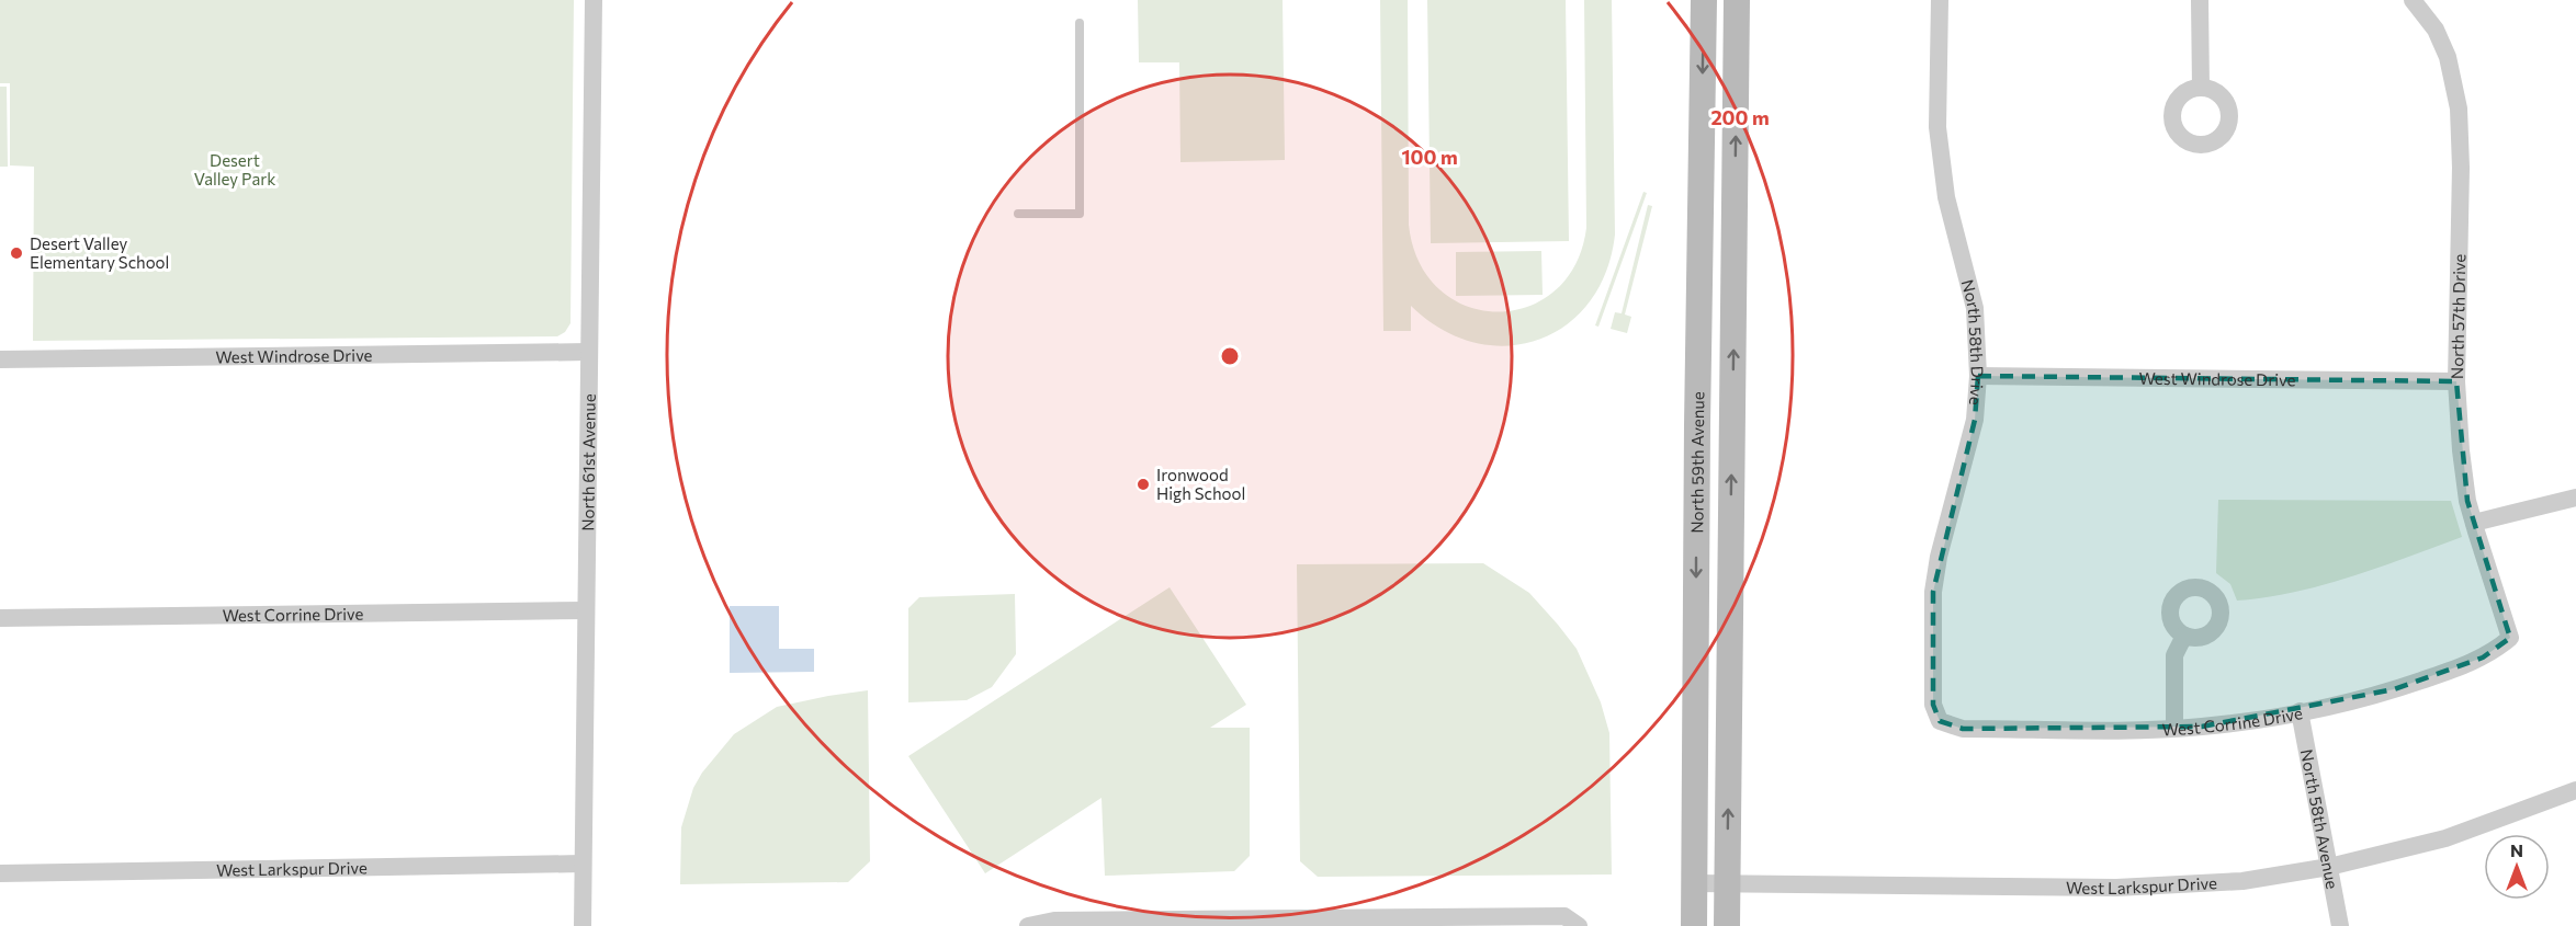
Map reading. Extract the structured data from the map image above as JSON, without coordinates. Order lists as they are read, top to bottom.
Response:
{
  "streets": {
    "main road": ["North 59th Avenue"],
    "street": [
      "North 57th Drive",
      "North 58th Drive",
      "West Windrose Drive",
      "North 61st Avenue",
      "West Corrine Drive",
      "North 58th Avenue",
      "West Larkspur Drive"
    ]
  },
  "crossings": [
    ["North 57th Drive", "West Windrose Drive"],
    ["North 57th Drive", "West Corrine Drive"],
    ["North 58th Drive", "West Windrose Drive"],
    ["North 58th Drive", "West Corrine Drive"],
    ["West Windrose Drive", "North 61st Avenue"],
    ["North 61st Avenue", "West Corrine Drive"],
    ["North 61st Avenue", "West Larkspur Drive"],
    ["North 59th Avenue", "West Larkspur Drive"],
    ["West Corrine Drive", "North 58th Avenue"],
    ["North 58th Avenue", "West Larkspur Drive"]
  ],
  "parks": ["Desert Valley Park"],
  "places": ["Desert Valley Elementary School", "Ironwood High School"],
  "north": "top",
  "rings": ["200 m", "100 m"]
}
